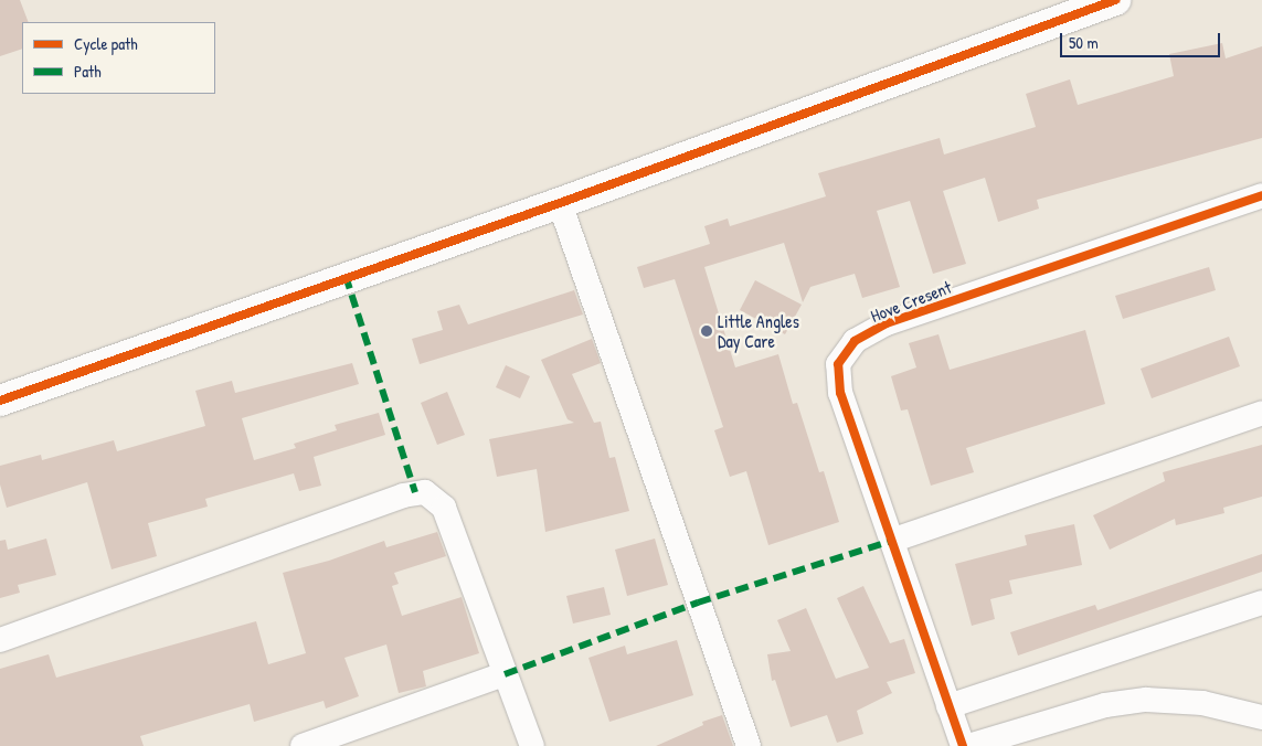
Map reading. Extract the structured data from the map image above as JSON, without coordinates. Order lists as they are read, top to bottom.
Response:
{
  "streets": {
    "street": ["Hove Cresent"]
  },
  "places": ["Little Angles Day Care"],
  "legend": ["Cycle path", "Path"],
  "scale_bar": "50 m"
}
